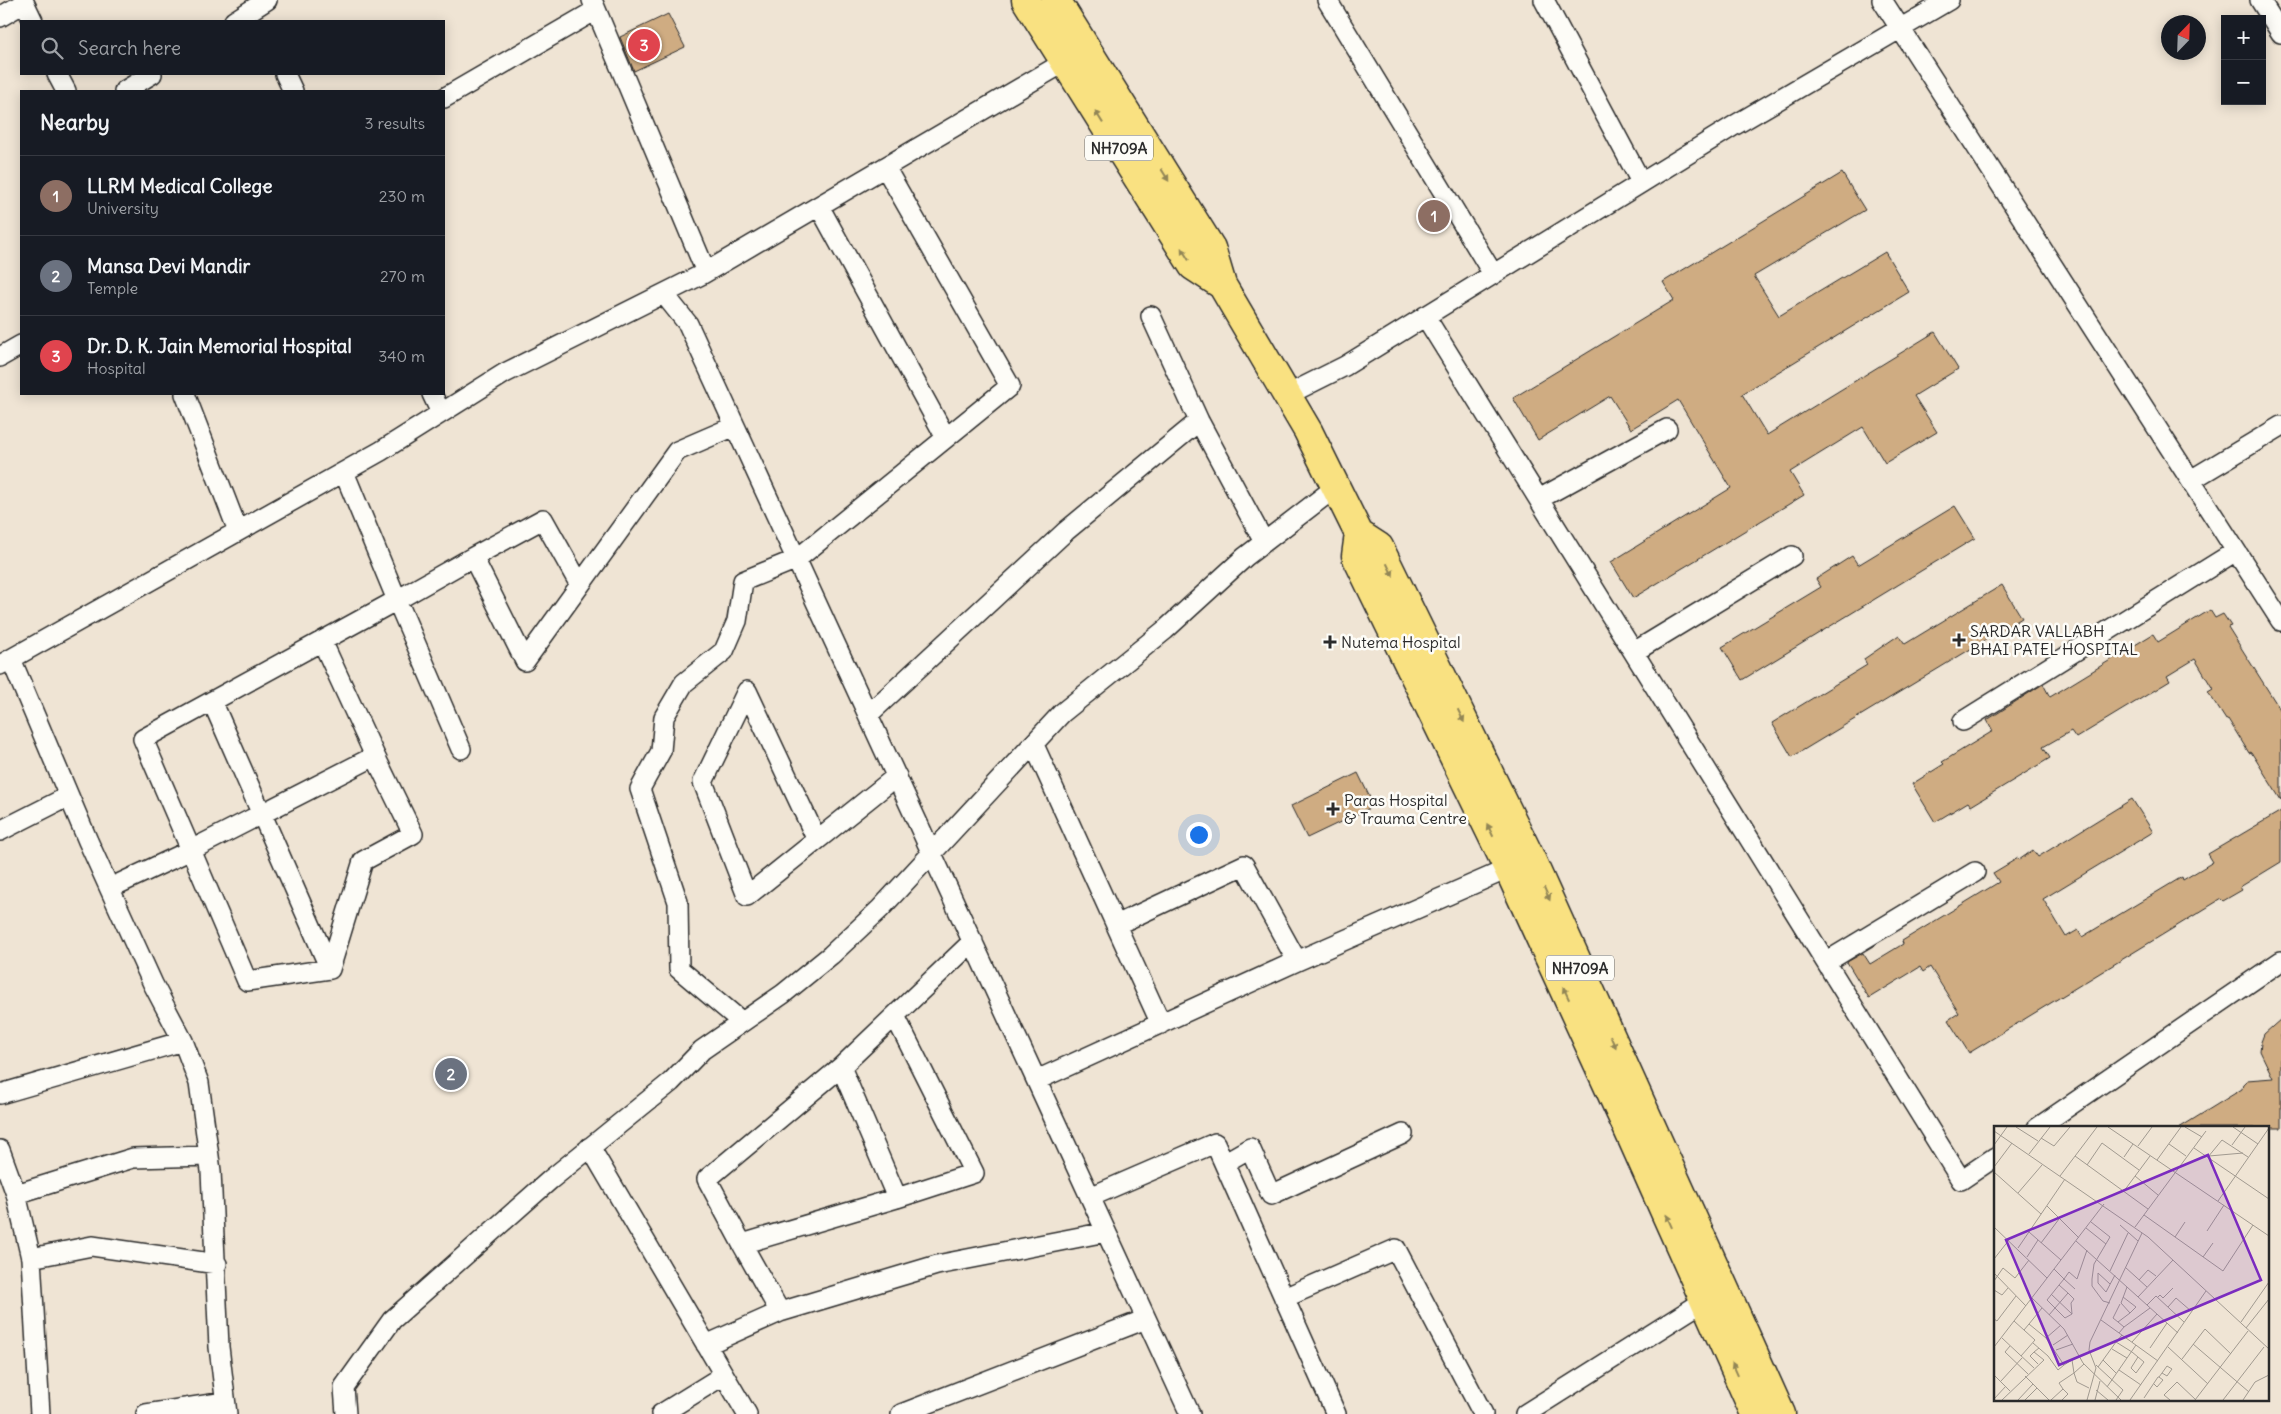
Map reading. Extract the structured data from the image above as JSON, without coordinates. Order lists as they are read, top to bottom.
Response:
{
  "streets": {
    "highway": ["NH709A"]
  },
  "places": {
    "health": ["SARDAR VALLABH BHAI PATEL HOSPITAL", "Nutema Hospital", "Paras Hospital & Trauma Centre"]
  },
  "north": "top right",
  "page": {
    "map_buttons": ["+", "−"],
    "search": "Search here",
    "pins": ["3", "1", "2"],
    "heading": ["Nearby", "3 results"],
    "list": [
      {
        "mark": "1",
        "name": "LLRM Medical College",
        "note": "University",
        "value": "230 m"
      },
      {
        "mark": "2",
        "name": "Mansa Devi Mandir",
        "note": "Temple",
        "value": "270 m"
      },
      {
        "mark": "3",
        "name": "Dr. D. K. Jain Memorial Hospital",
        "note": "Hospital",
        "value": "340 m"
      }
    ]
  }
}
